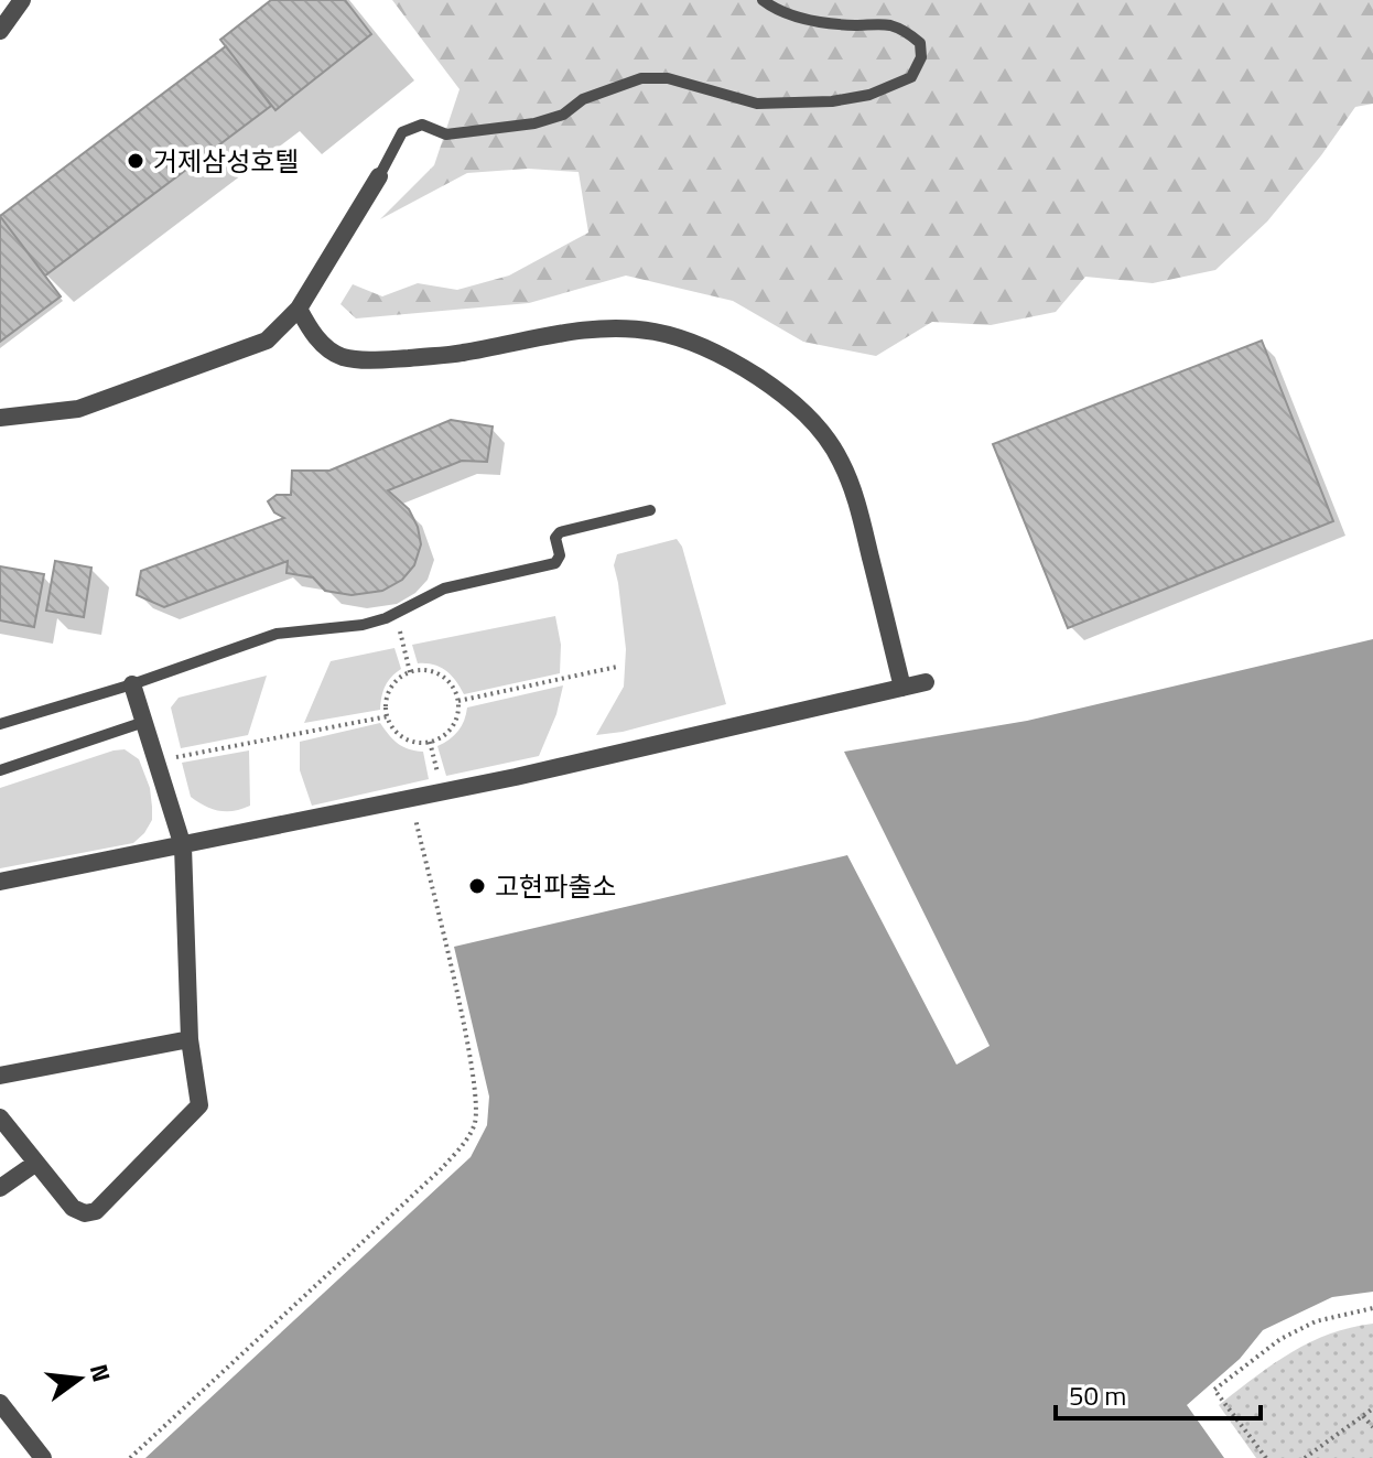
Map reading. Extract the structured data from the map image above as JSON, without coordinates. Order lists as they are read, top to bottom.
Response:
{
  "places": ["거제삼성호텔", "고현파출소"],
  "scale_bar": "50 m",
  "north": "right"
}
